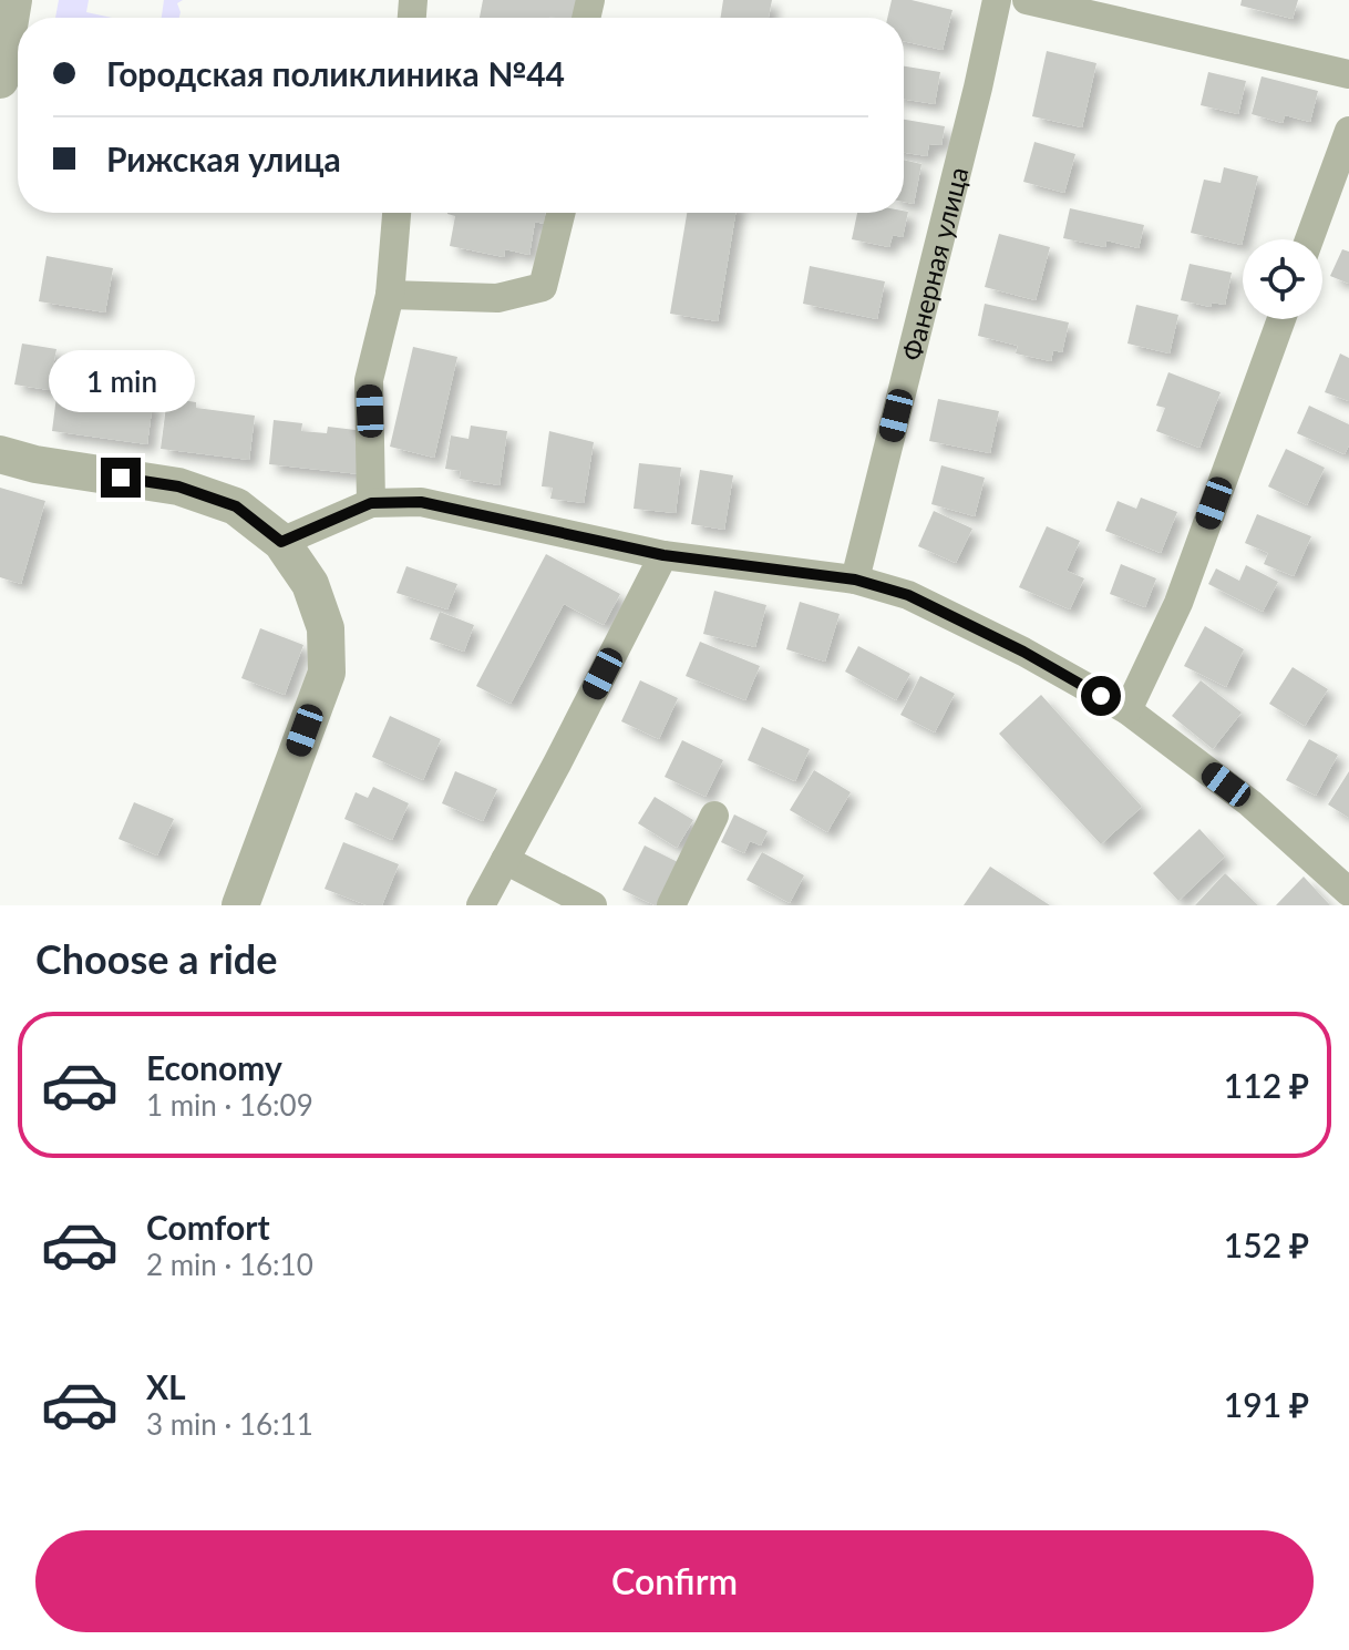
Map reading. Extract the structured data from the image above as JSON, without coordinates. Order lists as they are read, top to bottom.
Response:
{
  "streets": {
    "street": ["Фанерная улица"]
  },
  "page": {
    "banner": ["Городская поликлиника №44", "Рижская улица"],
    "bubble": "1 min",
    "heading": "Choose a ride",
    "list": [
      {
        "name": "Economy",
        "note": "1 min · 16:09",
        "value": "112 ₽"
      },
      {
        "name": "Comfort",
        "note": "2 min · 16:10",
        "value": "152 ₽"
      },
      {
        "name": "XL",
        "note": "3 min · 16:11",
        "value": "191 ₽"
      }
    ],
    "buttons": "Confirm"
  }
}
